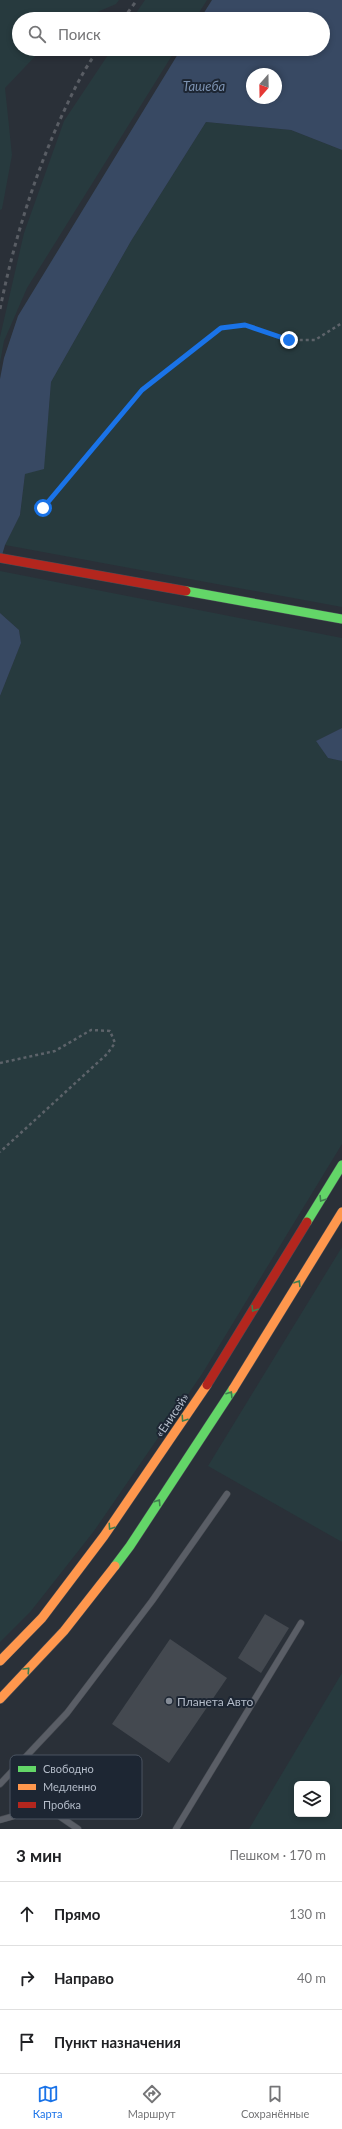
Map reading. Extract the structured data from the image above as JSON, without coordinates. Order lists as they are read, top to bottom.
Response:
{
  "streets": {
    "main road": ["«Енисей»"]
  },
  "water": ["Ташеба"],
  "places": ["Планета Авто"],
  "legend": ["Свободно", "Медленно", "Пробка"],
  "north": "bottom",
  "page": {
    "search": "Поиск",
    "heading": ["3 мин", "Пешком · 170 m"],
    "list": [
      ["Прямо", "130 m"],
      ["Направо", "40 m"],
      "Пункт назначения"
    ],
    "nav": ["Карта", "Маршрут", "Сохранённые"]
  }
}
